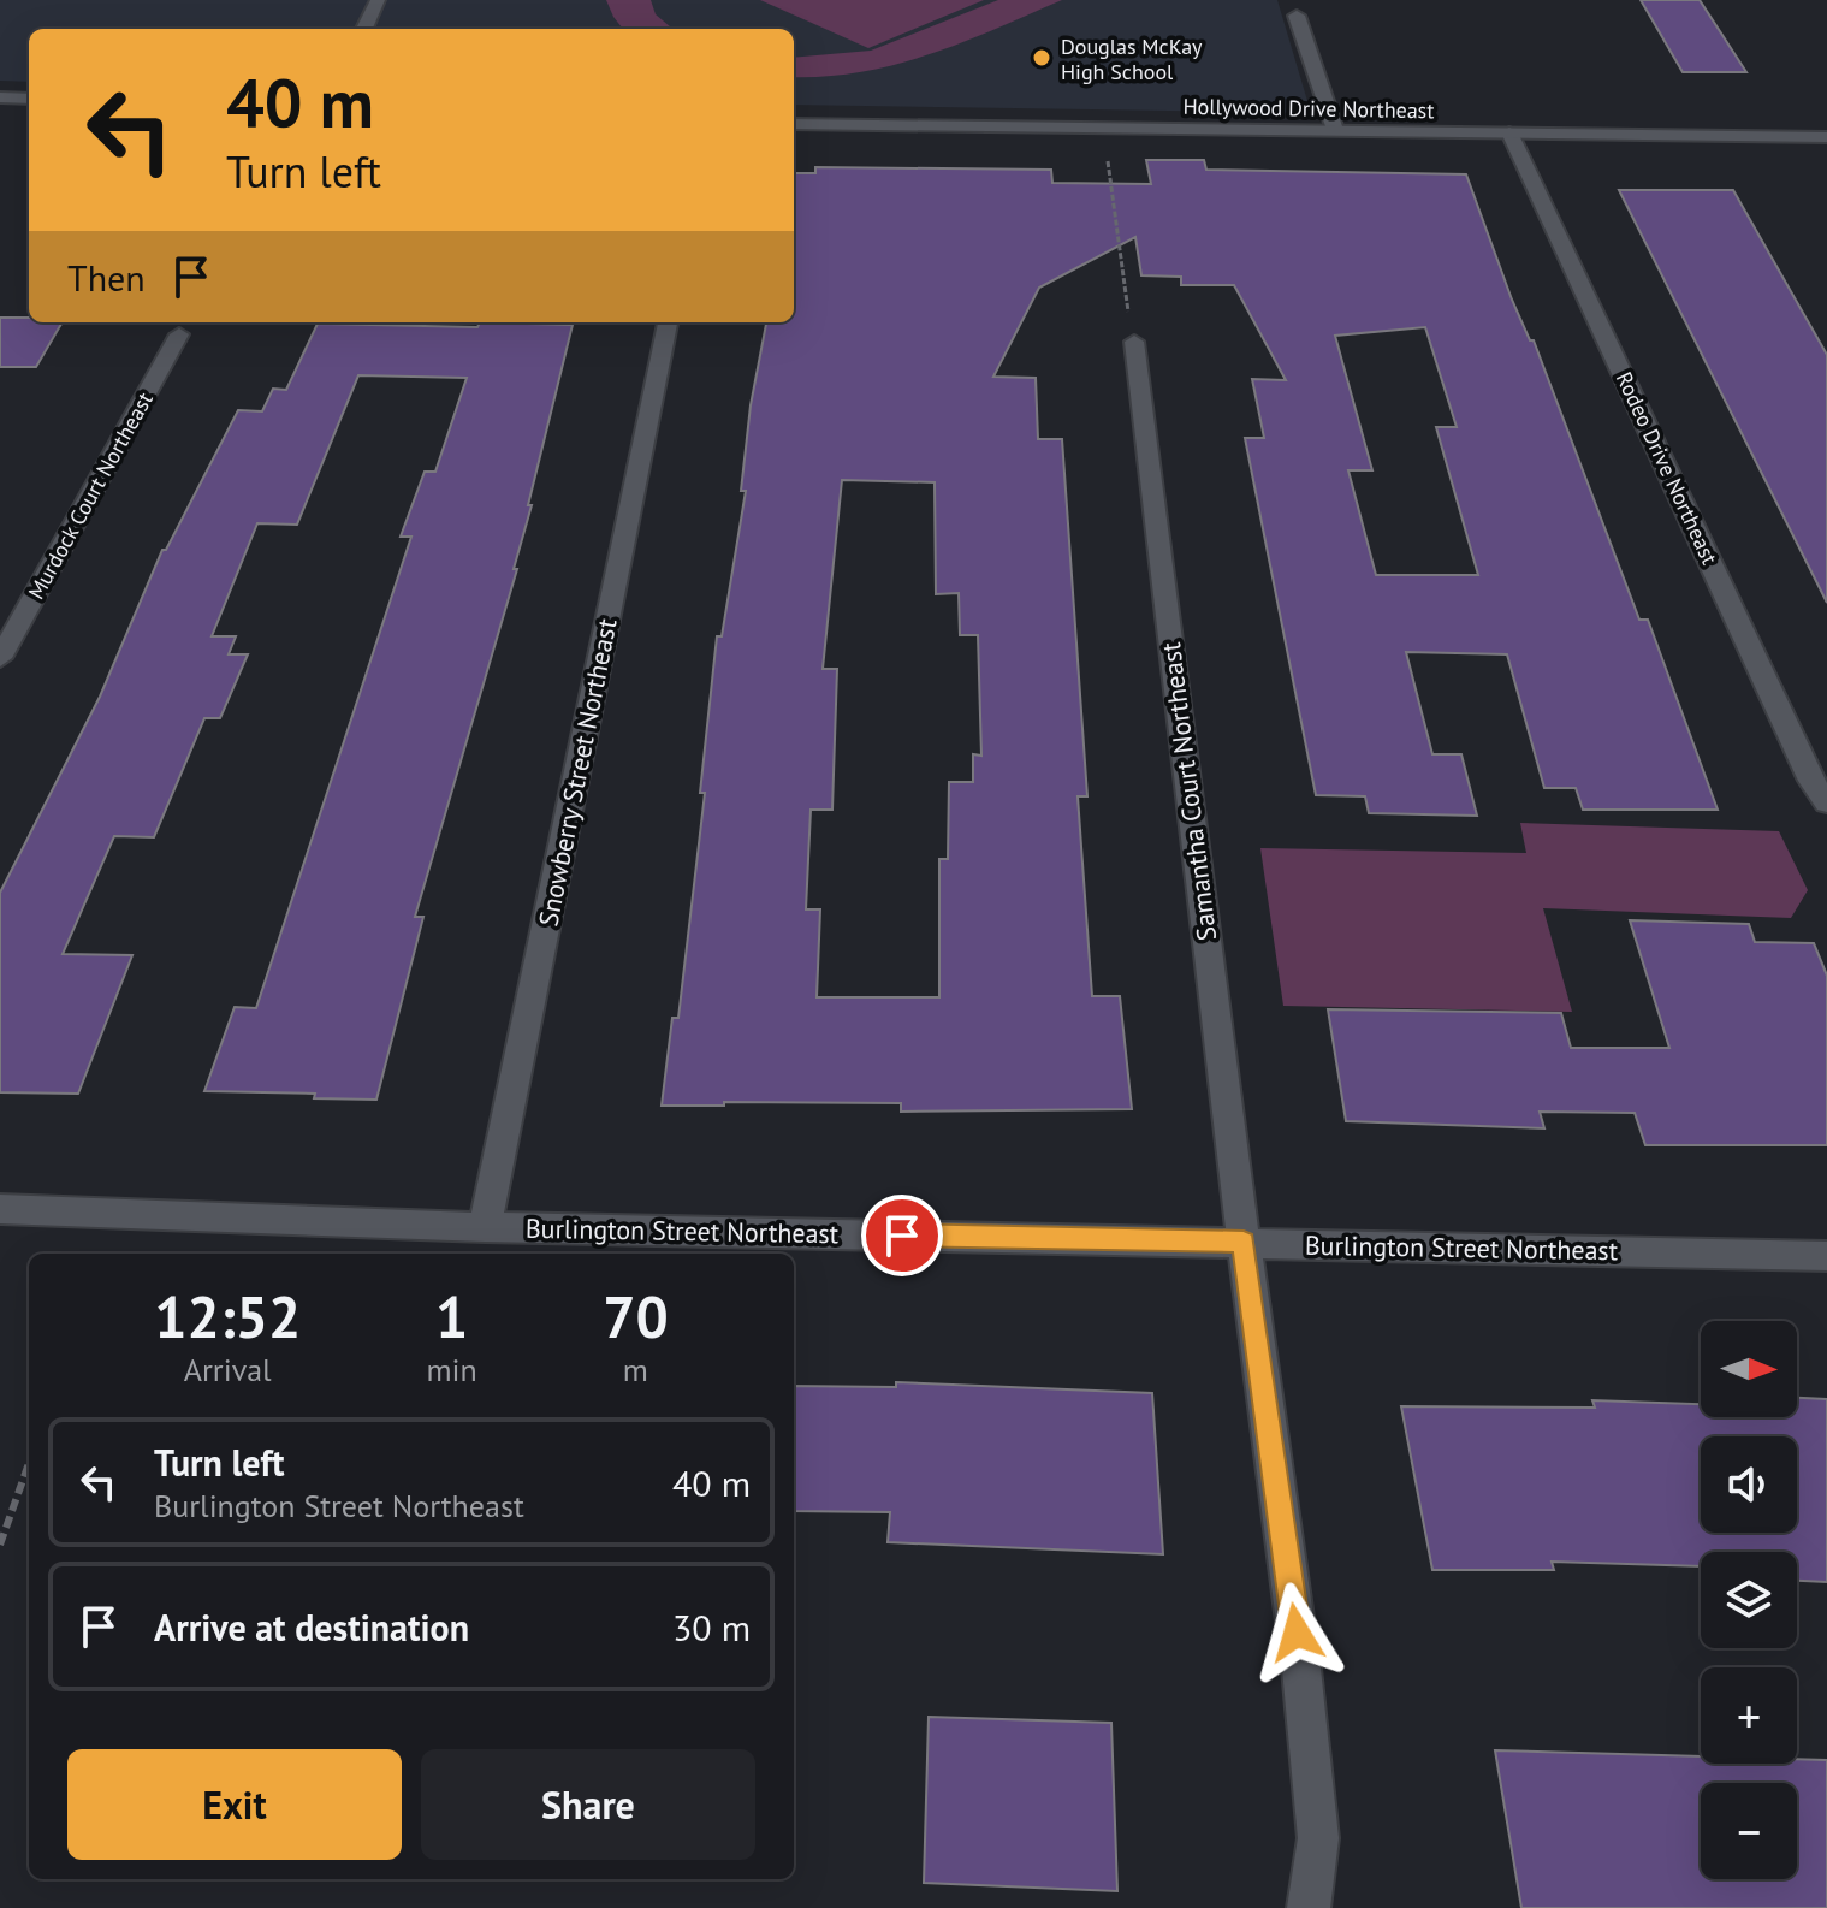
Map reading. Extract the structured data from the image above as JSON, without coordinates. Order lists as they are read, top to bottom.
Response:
{
  "streets": {
    "street": [
      "Hollywood Drive Northeast",
      "Rodeo Drive Northeast",
      "Murdock Court Northeast",
      "Snowberry Street Northeast",
      "Samantha Court Northeast",
      "Burlington Street Northeast"
    ]
  },
  "crossings": [
    ["Hollywood Drive Northeast", "Rodeo Drive Northeast"],
    ["Snowberry Street Northeast", "Burlington Street Northeast"],
    ["Samantha Court Northeast", "Burlington Street Northeast"]
  ],
  "places": ["Douglas McKay High School"],
  "north": "right",
  "page": {
    "turn": ["40 m", "Turn left"],
    "then": "Then",
    "eta": [
      "12:52",
      "Arrival",
      "1",
      "min",
      "70",
      "m"
    ],
    "map_buttons": ["+", "−"],
    "list": [
      {
        "name": "Turn left",
        "note": "Burlington Street Northeast",
        "value": "40 m"
      },
      {
        "name": "Arrive at destination",
        "value": "30 m"
      }
    ],
    "buttons": ["Exit", "Share"]
  }
}
